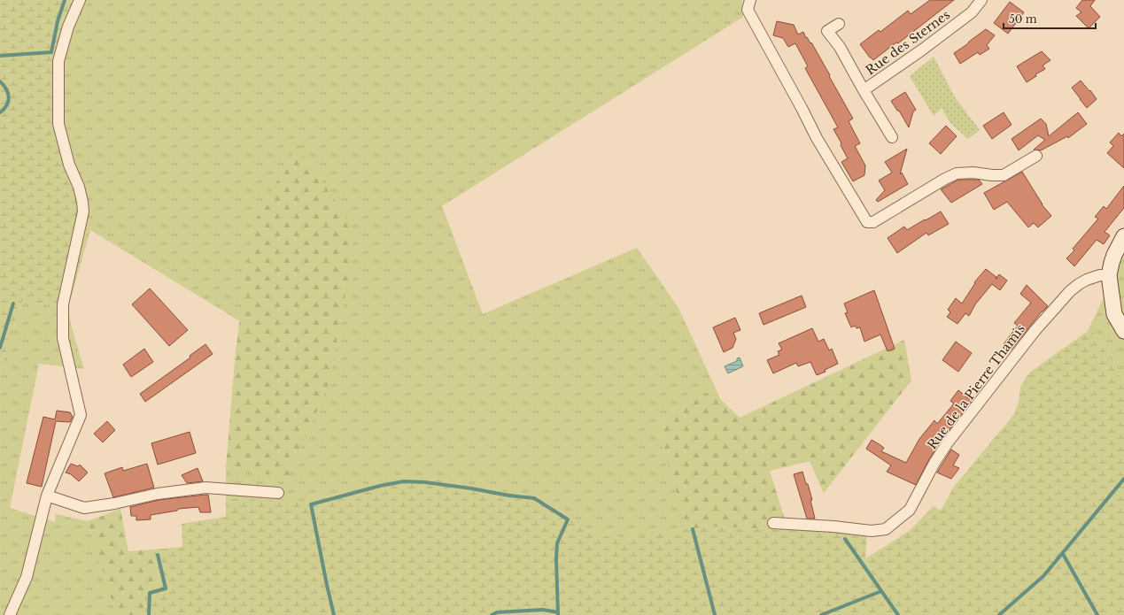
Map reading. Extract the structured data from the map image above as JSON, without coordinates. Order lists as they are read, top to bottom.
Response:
{
  "streets": {
    "street": ["Rue des Sternes", "Rue de la Pierre Thamis"]
  },
  "scale_bar": "50 m"
}
